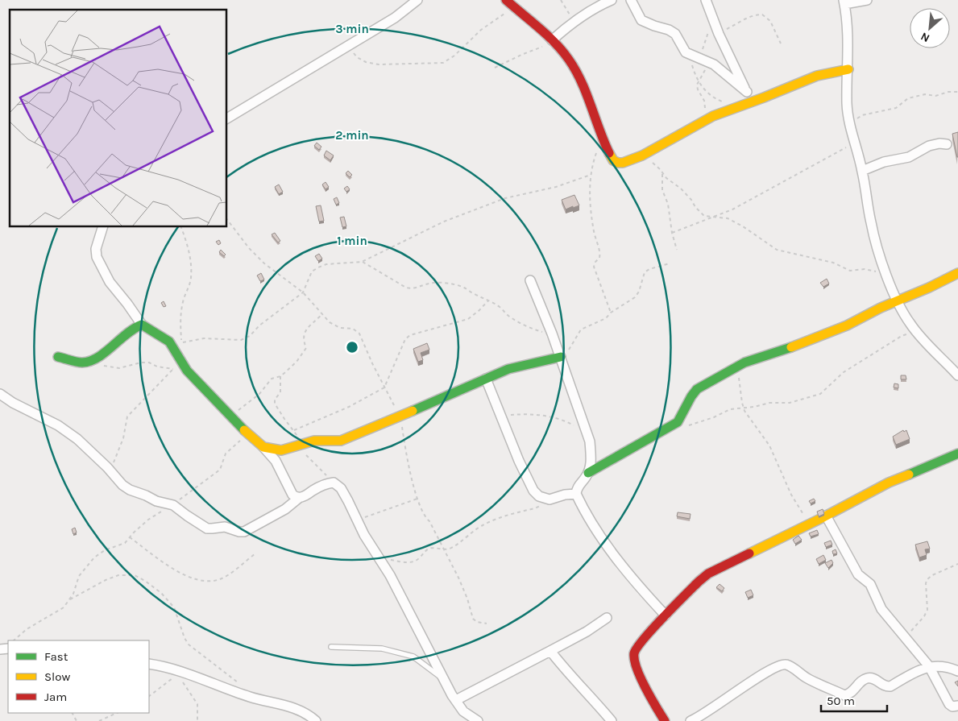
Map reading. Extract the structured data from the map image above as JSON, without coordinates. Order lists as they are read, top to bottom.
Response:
{
  "legend": ["Fast", "Slow", "Jam"],
  "scale_bar": "50 m",
  "north": "bottom left",
  "rings": ["3 min", "2 min", "1 min"]
}
